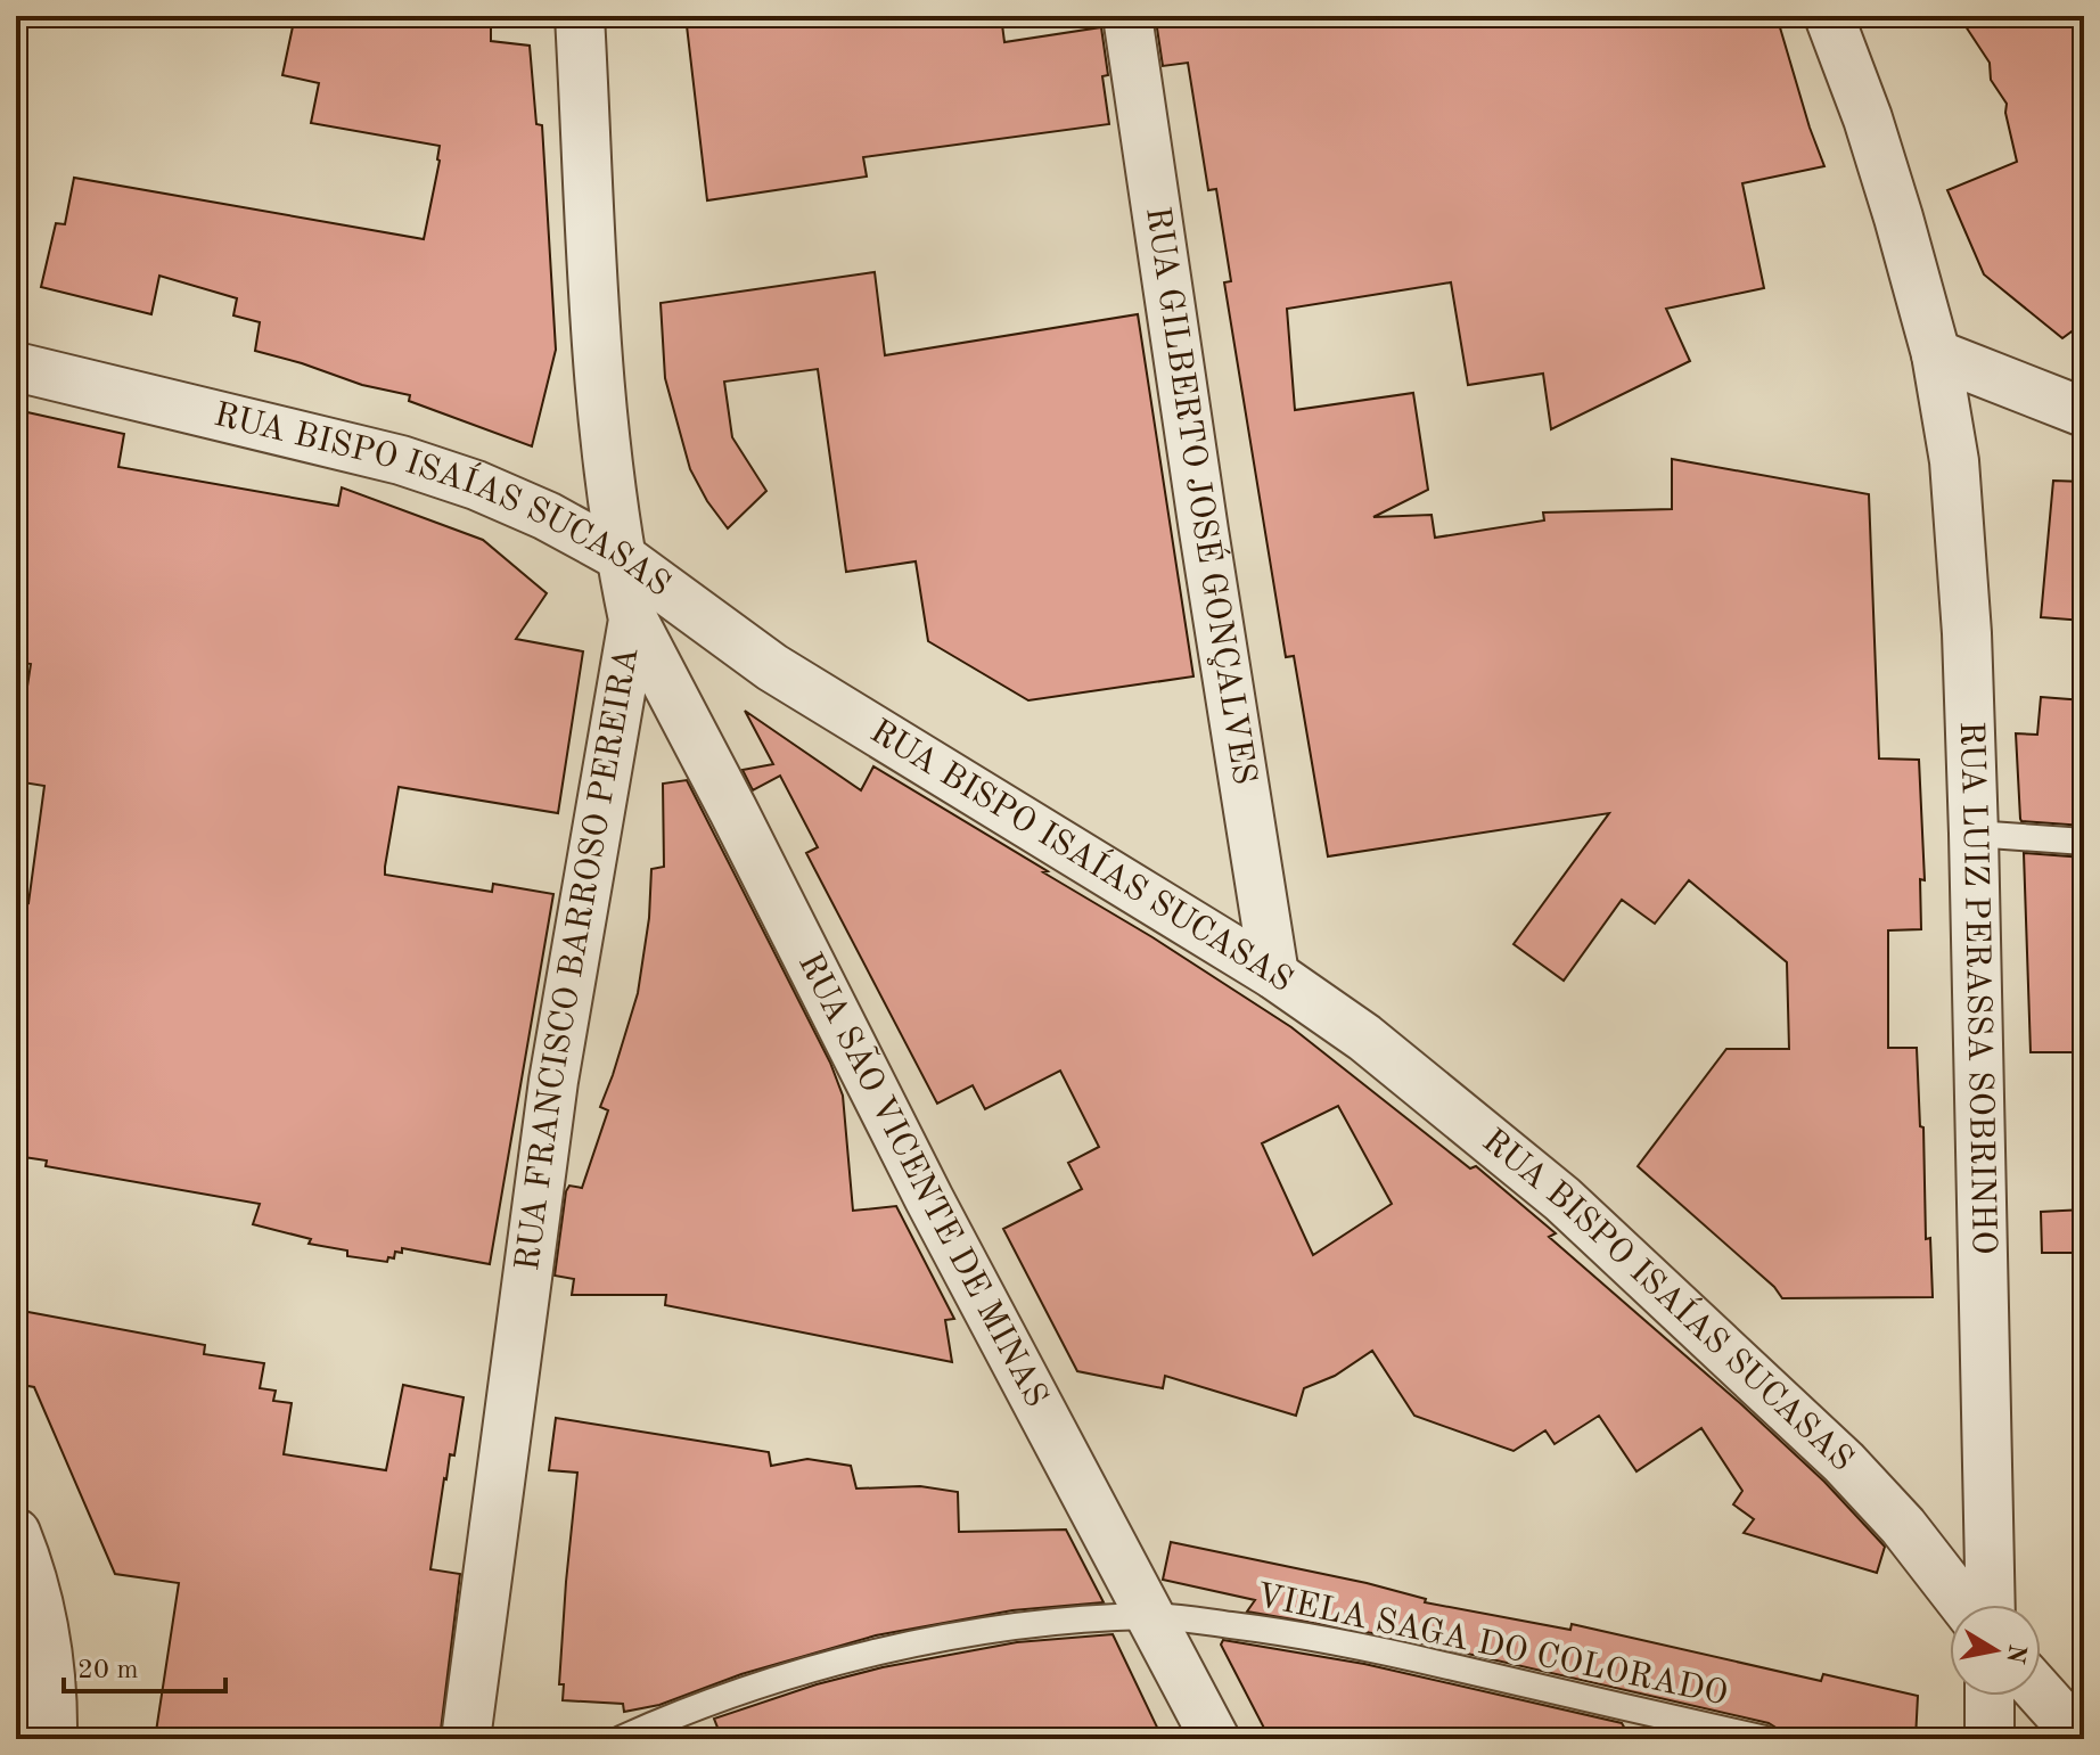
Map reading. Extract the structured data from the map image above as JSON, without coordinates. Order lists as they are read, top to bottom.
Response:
{
  "streets": {
    "street": [
      "RUA GILBERTO JOSÉ GONÇALVES",
      "RUA BISPO ISAÍAS SUCASAS",
      "RUA FRANCISCO BARROSO PEREIRA",
      "RUA LUIZ PERASSA SOBRINHO",
      "RUA SÃO VICENTE DE MINAS"
    ],
    "lane": ["VIELA SAGA DO COLORADO"]
  },
  "crossings": [
    ["RUA GILBERTO JOSÉ GONÇALVES", "RUA BISPO ISAÍAS SUCASAS"],
    ["RUA BISPO ISAÍAS SUCASAS", "RUA FRANCISCO BARROSO PEREIRA"],
    ["RUA FRANCISCO BARROSO PEREIRA", "RUA SÃO VICENTE DE MINAS"],
    ["RUA SÃO VICENTE DE MINAS", "VIELA SAGA DO COLORADO"]
  ],
  "scale_bar": "20 m",
  "north": "right"
}
